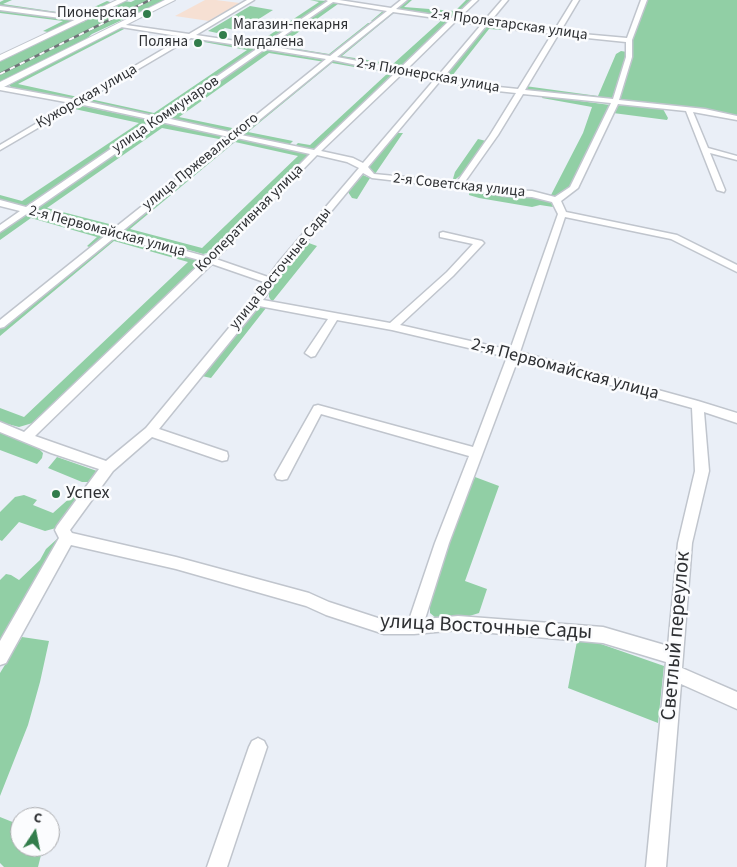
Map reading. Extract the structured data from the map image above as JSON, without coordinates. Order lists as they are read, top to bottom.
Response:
{
  "streets": {
    "street": [
      "2-я Пролетарская улица",
      "2-я Пионерская улица",
      "Кужорская улица",
      "улица Коммунаров",
      "улица Пржевальского",
      "2-я Советская улица",
      "Кооперативная улица",
      "2-я Первомайская улица",
      "улица Восточные Сады",
      "Светлый переулок"
    ]
  },
  "crossings": [
    ["2-я Пролетарская улица", "улица Коммунаров"],
    ["2-я Пролетарская улица", "улица Пржевальского"],
    ["2-я Пролетарская улица", "Кооперативная улица"],
    ["2-я Пролетарская улица", "улица Восточные Сады"],
    ["2-я Пионерская улица", "Кужорская улица"],
    ["2-я Пионерская улица", "улица Коммунаров"],
    ["2-я Пионерская улица", "улица Пржевальского"],
    ["2-я Пионерская улица", "Кооперативная улица"],
    ["2-я Пионерская улица", "улица Восточные Сады"],
    ["Кужорская улица", "2-я Советская улица"],
    ["улица Коммунаров", "2-я Советская улица"],
    ["улица Коммунаров", "2-я Первомайская улица"],
    ["улица Пржевальского", "2-я Советская улица"],
    ["улица Пржевальского", "2-я Первомайская улица"],
    ["2-я Советская улица", "Кооперативная улица"],
    ["2-я Советская улица", "улица Восточные Сады"],
    ["Кооперативная улица", "2-я Первомайская улица"],
    ["2-я Первомайская улица", "улица Восточные Сады"],
    ["2-я Первомайская улица", "Светлый переулок"],
    ["улица Восточные Сады", "Светлый переулок"]
  ],
  "places": [
    "Пионерская",
    "Магазин-пекарня Магдалена",
    "Поляна",
    "Успех"
  ],
  "north": "top"
}
